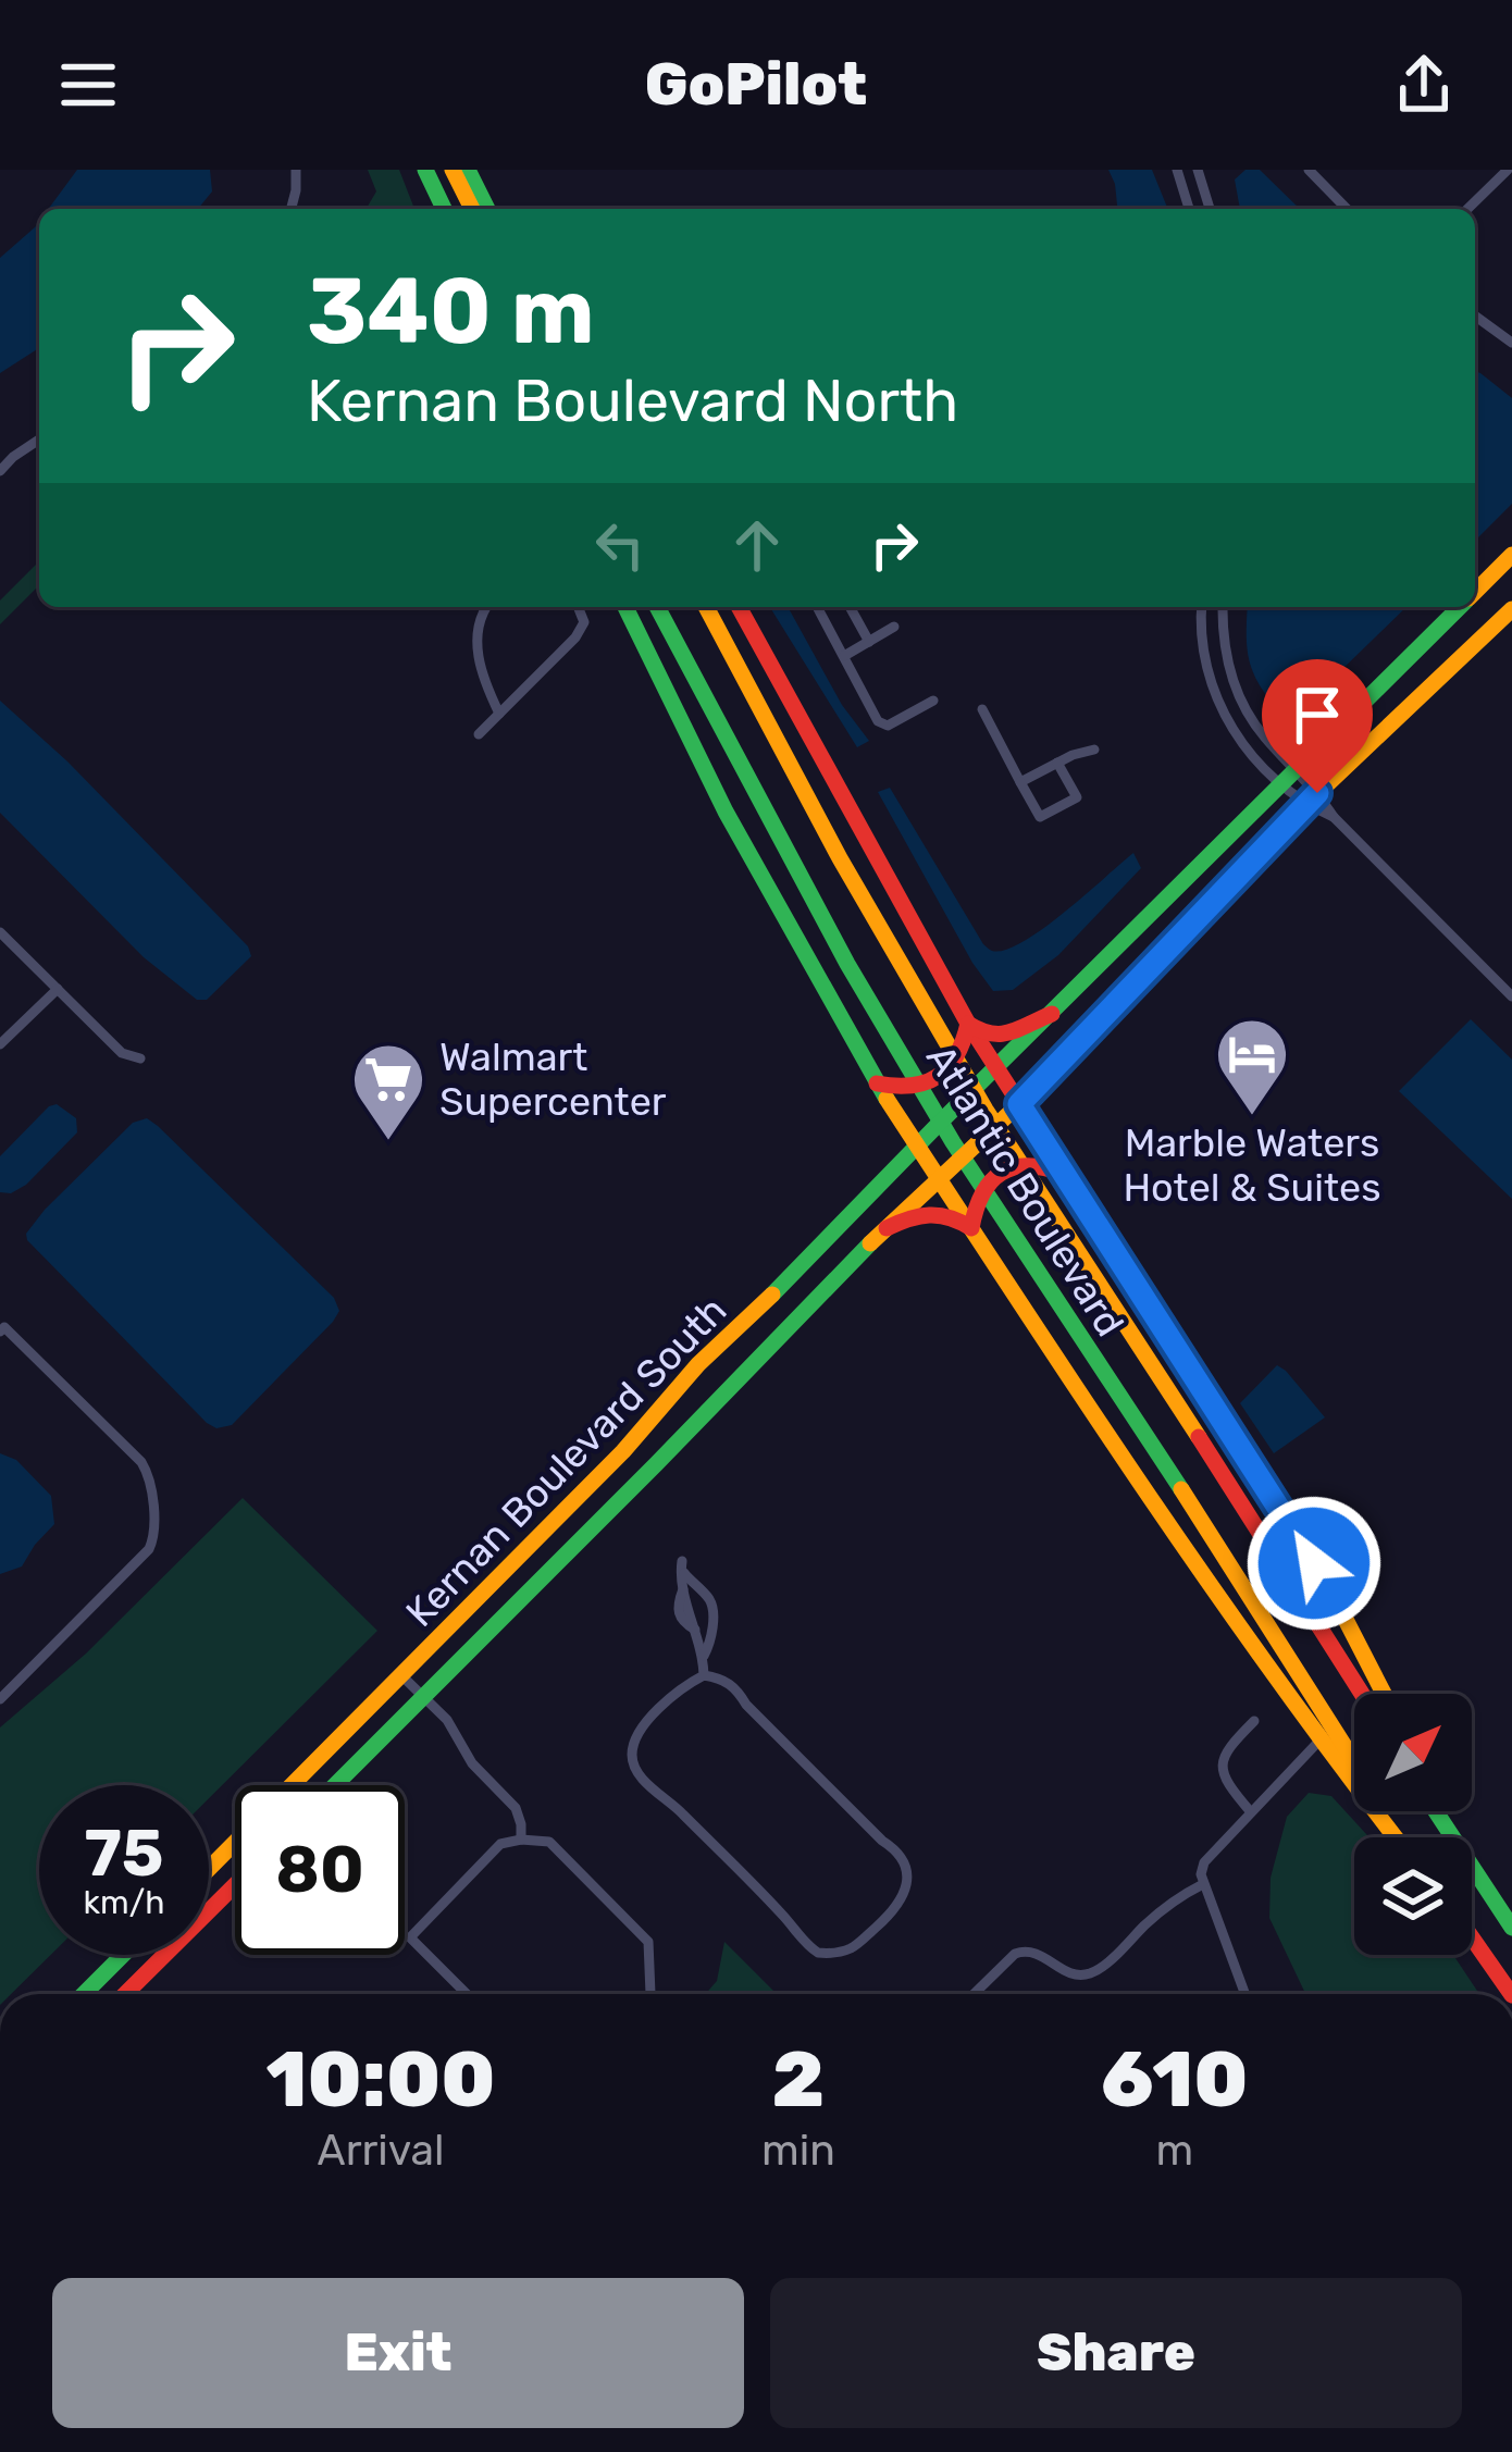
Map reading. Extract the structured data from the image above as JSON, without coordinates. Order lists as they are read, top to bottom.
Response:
{
  "streets": {
    "main road": ["Atlantic Boulevard", "Kernan Boulevard South"]
  },
  "places": {
    "hotel": ["Marble Waters Hotel & Suites"],
    "supermarket": ["Walmart Supercenter"]
  },
  "north": "top right",
  "page": {
    "header": "GoPilot",
    "turn": ["340 m", "Kernan Boulevard North"],
    "speed": "75 km/h",
    "limit": "80",
    "eta": [
      "10:00",
      "Arrival",
      "2",
      "min",
      "610",
      "m"
    ],
    "buttons": ["Exit", "Share"]
  }
}
